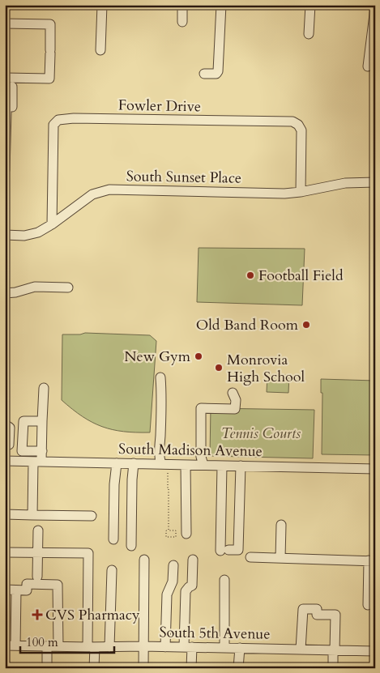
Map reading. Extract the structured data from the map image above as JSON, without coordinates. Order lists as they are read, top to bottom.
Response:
{
  "streets": {
    "street": [
      "Fowler Drive",
      "South Sunset Place",
      "South Madison Avenue",
      "South 5th Avenue"
    ]
  },
  "crossings": [
    ["Fowler Drive", "South Sunset Place"]
  ],
  "parks": ["Tennis Courts"],
  "places": {
    "other": [
      "Football Field",
      "Old Band Room",
      "New Gym",
      "Monrovia High School"
    ],
    "health": ["CVS Pharmacy"]
  },
  "scale_bar": "100 m"
}
